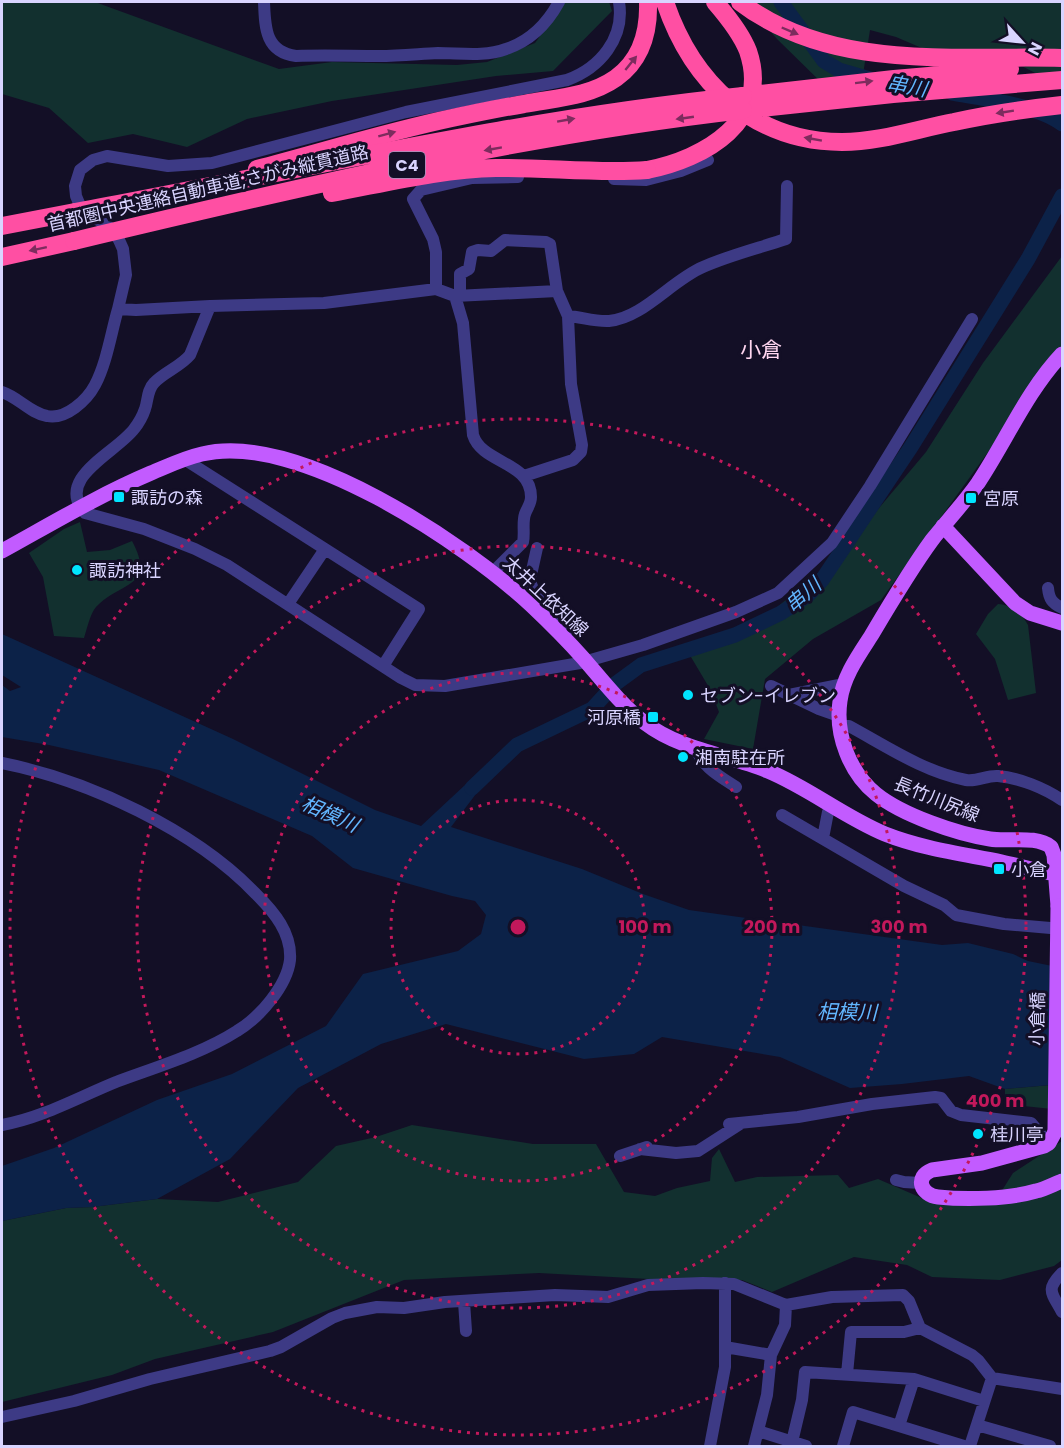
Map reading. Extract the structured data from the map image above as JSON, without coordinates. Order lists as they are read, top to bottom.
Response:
{
  "streets": {
    "highway": ["C4", "首都圏中央連絡自動車道;さがみ縦貫道路"],
    "main road": ["太井上依知線", "長竹川尻線", "小倉橋"]
  },
  "crossings": [
    ["C4", "首都圏中央連絡自動車道;さがみ縦貫道路"],
    ["太井上依知線", "長竹川尻線"],
    ["長竹川尻線", "小倉橋"]
  ],
  "districts": ["小倉"],
  "water": ["串川", "相模川"],
  "places": {
    "transit": [
      "諏訪の森",
      "宮原",
      "河原橋",
      "小倉"
    ],
    "other": [
      "諏訪神社",
      "セブン-イレブン",
      "湘南駐在所",
      "桂川亭"
    ]
  },
  "north": "bottom right",
  "rings": [
    "100 m",
    "200 m",
    "300 m",
    "400 m"
  ]
}
